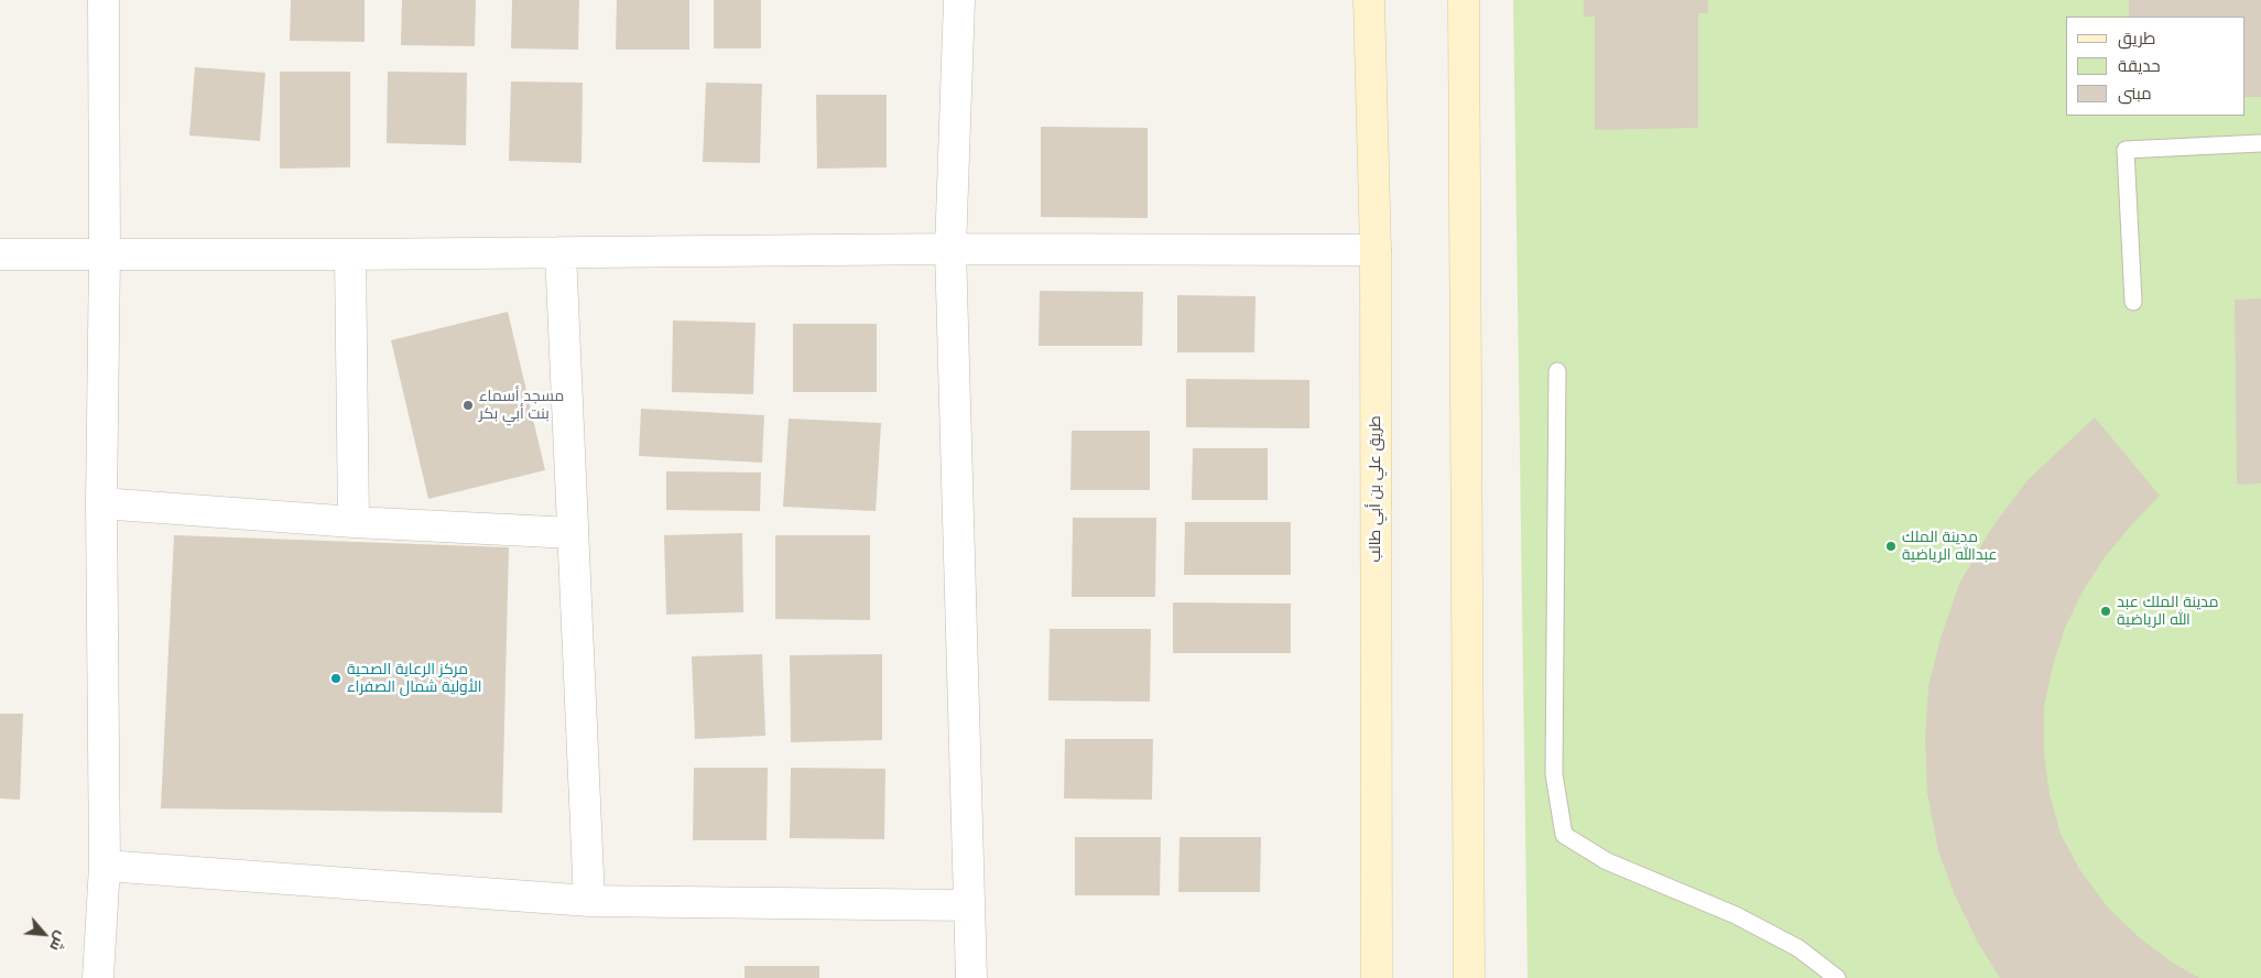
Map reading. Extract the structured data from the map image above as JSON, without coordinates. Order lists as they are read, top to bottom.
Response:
{
  "streets": {
    "main road": ["طريق علي بن أبي طالب"]
  },
  "places": [
    "مسجد أسماء بنت أبي بكر",
    "مدينة الملك عبدالله الرياضية",
    "مدينة الملك عبد الله الرياضية",
    "مركز الرعاية الصحية الأولية شمال الصفراء"
  ],
  "legend": ["طريق", "حديقة", "مبنى"],
  "north": "bottom right"
}
